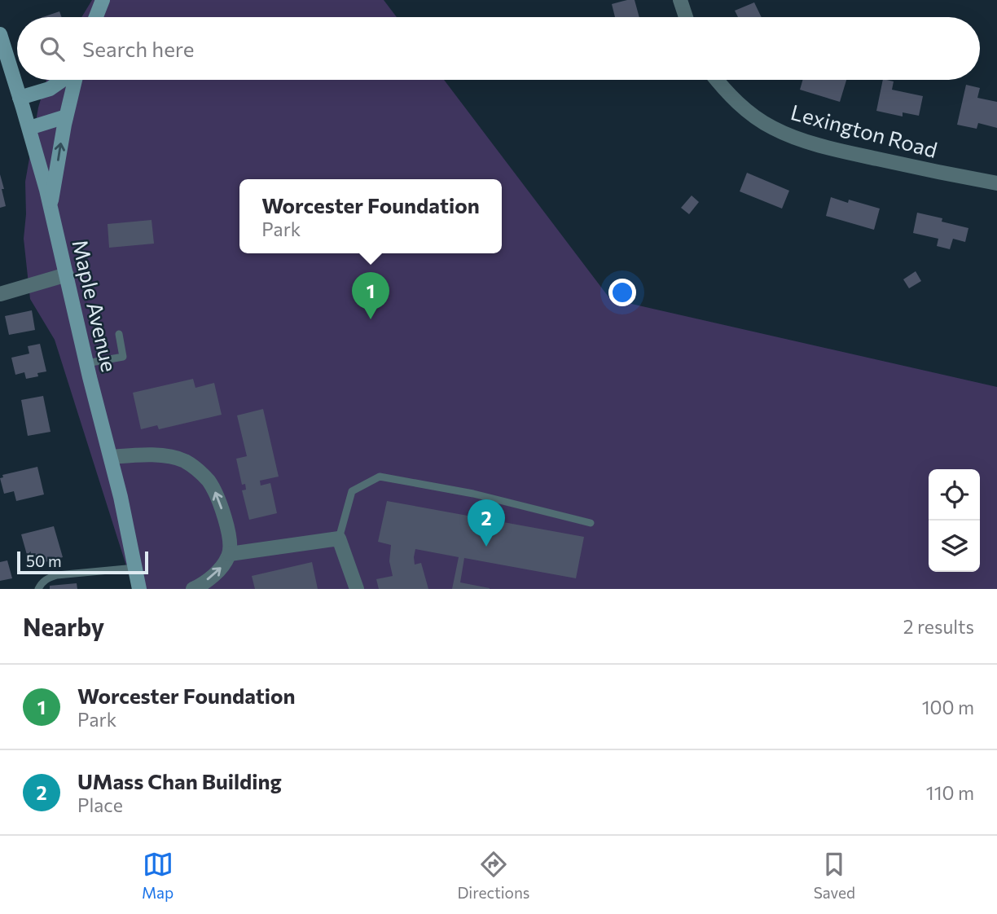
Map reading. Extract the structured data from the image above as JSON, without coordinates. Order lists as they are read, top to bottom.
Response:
{
  "streets": {
    "main road": ["Maple Avenue"],
    "street": ["Lexington Road"]
  },
  "scale_bar": "50 m",
  "page": {
    "search": "Search here",
    "popup": ["Worcester Foundation", "Park"],
    "pins": ["1", "2"],
    "scale": "50 m",
    "heading": ["Nearby", "2 results"],
    "list": [
      {
        "mark": "1",
        "name": "Worcester Foundation",
        "note": "Park",
        "value": "100 m"
      },
      {
        "mark": "2",
        "name": "UMass Chan Building",
        "note": "Place",
        "value": "110 m"
      }
    ],
    "nav": ["Map", "Directions", "Saved"]
  }
}
